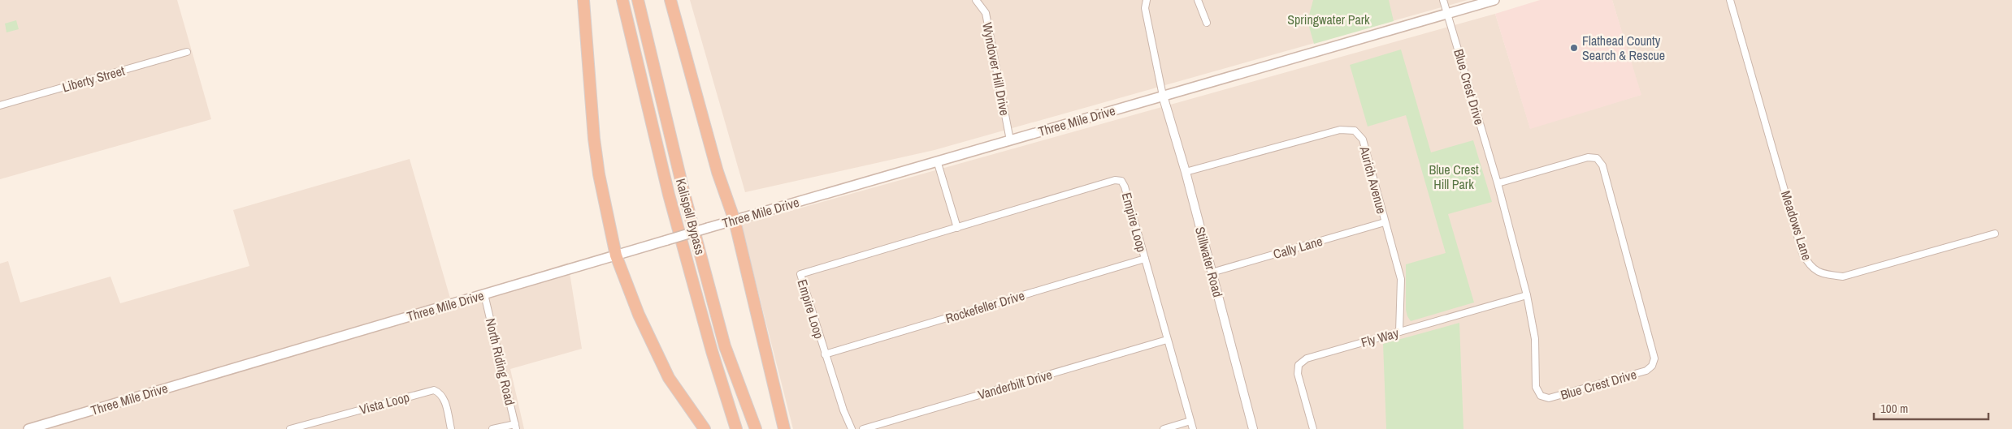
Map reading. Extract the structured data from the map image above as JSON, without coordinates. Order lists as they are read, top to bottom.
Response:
{
  "streets": {
    "highway": ["Kalispell Bypass"],
    "main road": ["Three Mile Drive"],
    "street": [
      "Wyndover Hill Drive",
      "Liberty Street",
      "Blue Crest Drive",
      "Aurich Avenue",
      "Empire Loop",
      "Meadows Lane",
      "Cally Lane",
      "Stillwater Road",
      "Rockefeller Drive",
      "Fly Way",
      "North Riding Road",
      "Vanderbilt Drive",
      "Vista Loop"
    ]
  },
  "crossings": [
    ["Wyndover Hill Drive", "Three Mile Drive"],
    ["Blue Crest Drive", "Three Mile Drive"],
    ["Blue Crest Drive", "Fly Way"],
    ["Three Mile Drive", "Stillwater Road"],
    ["Three Mile Drive", "North Riding Road"],
    ["Aurich Avenue", "Cally Lane"],
    ["Aurich Avenue", "Stillwater Road"],
    ["Aurich Avenue", "Fly Way"],
    ["Empire Loop", "Rockefeller Drive"],
    ["Empire Loop", "Vanderbilt Drive"],
    ["Cally Lane", "Stillwater Road"]
  ],
  "parks": ["Springwater Park", "Blue Crest Hill Park"],
  "places": ["Flathead County Search & Rescue"],
  "scale_bar": "100 m"
}
